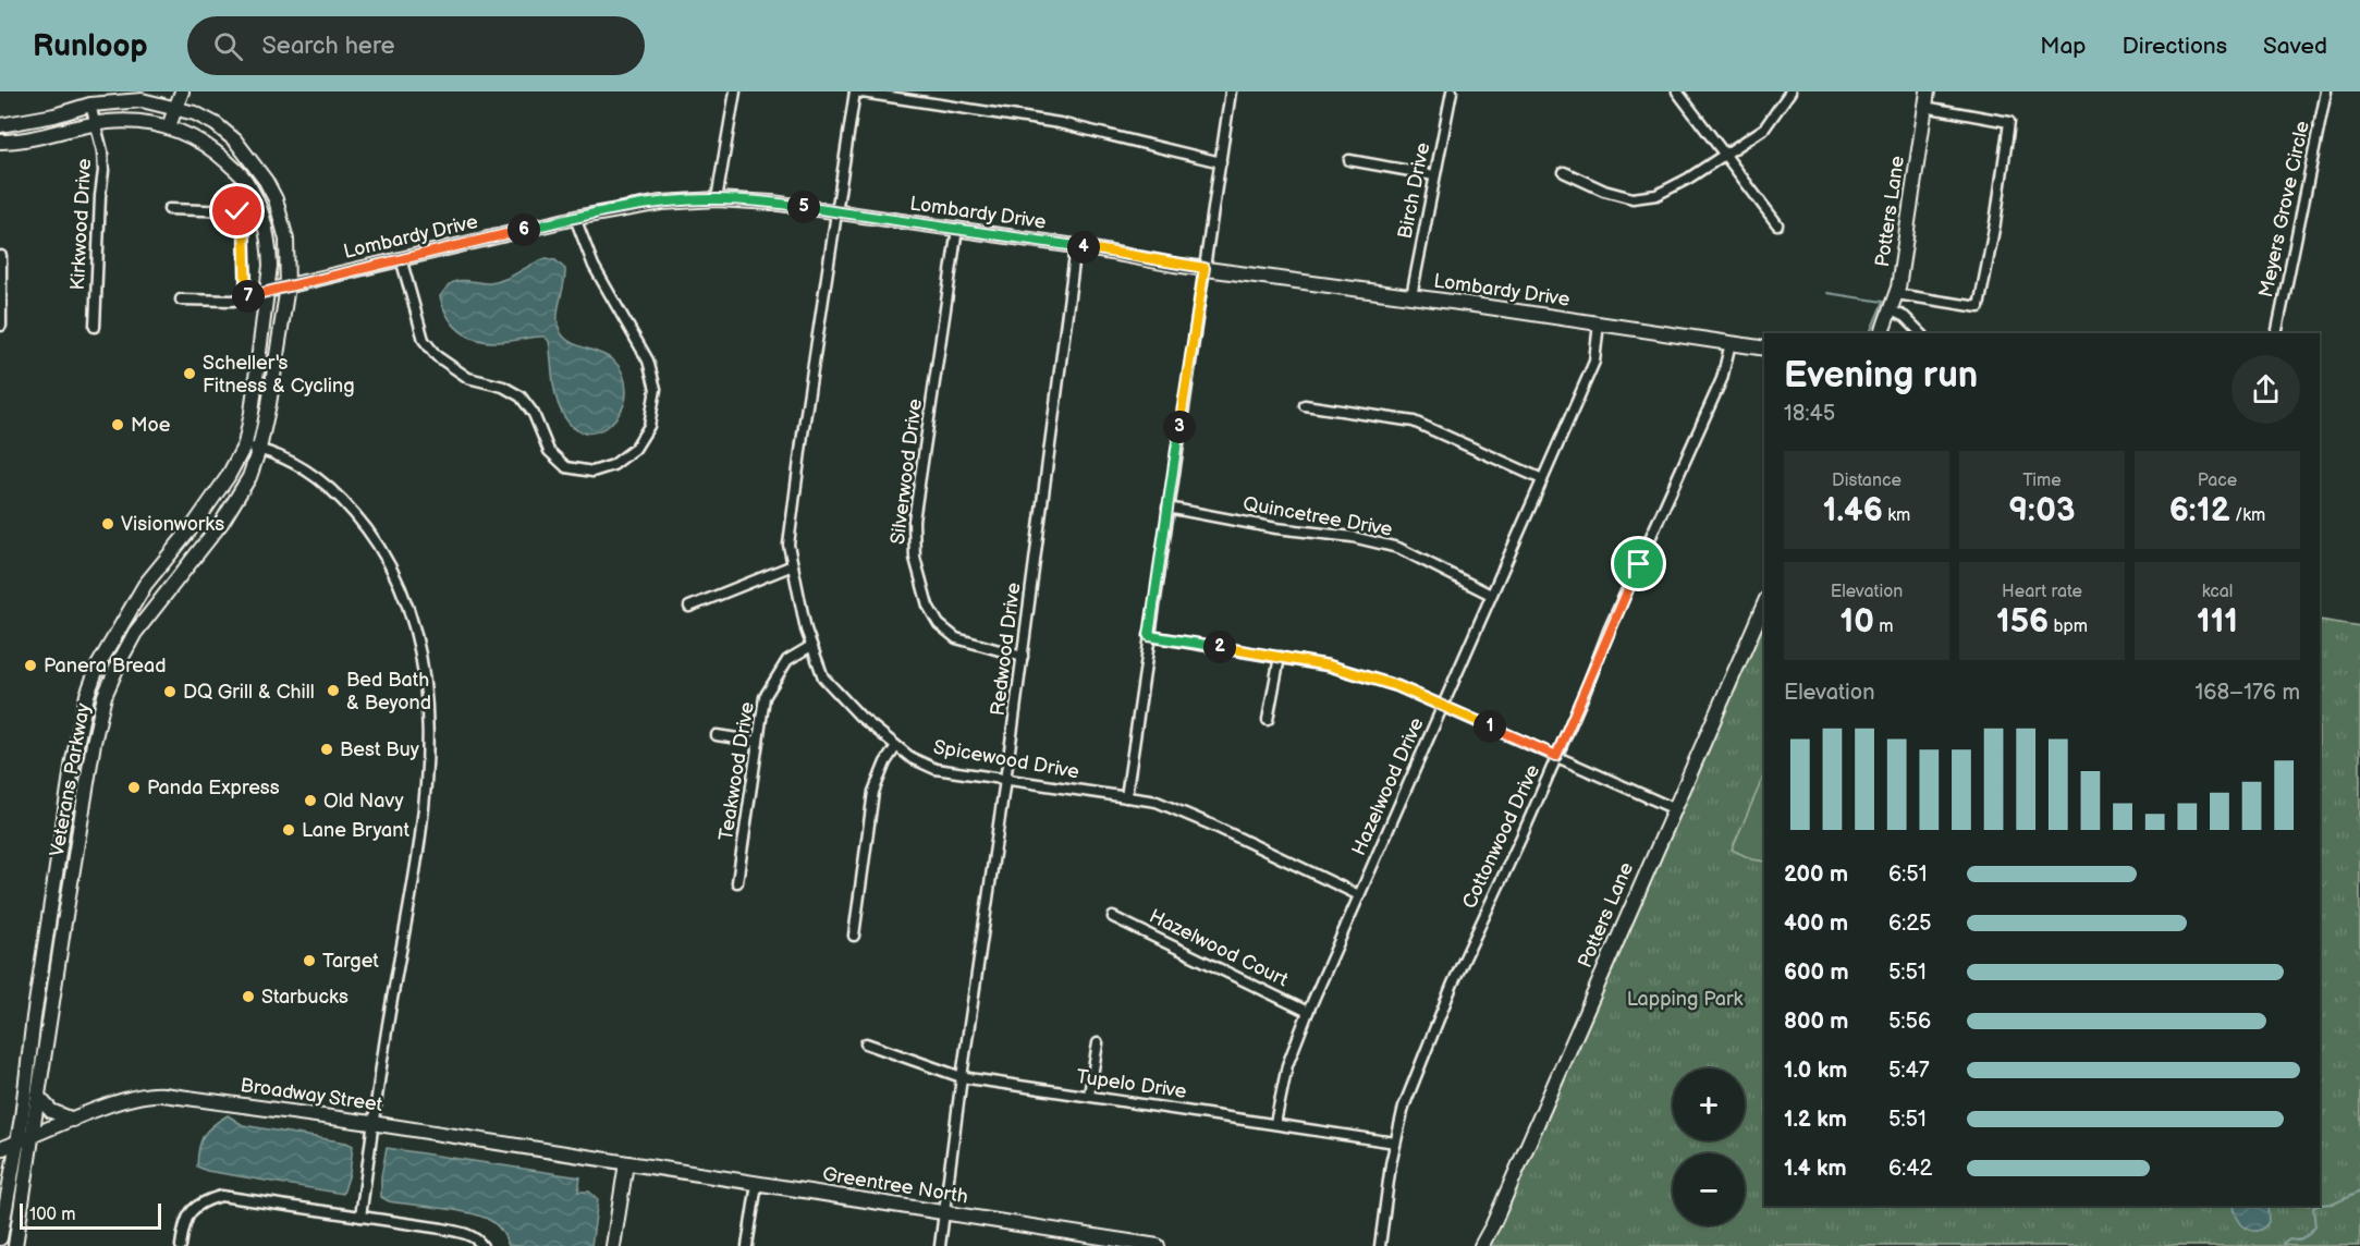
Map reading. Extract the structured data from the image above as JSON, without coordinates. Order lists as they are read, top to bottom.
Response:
{
  "streets": {
    "main road": [
      "Potters Lane",
      "Lombardy Drive",
      "Veterans Parkway",
      "Broadway Street",
      "Greentree North"
    ],
    "street": [
      "Birch Drive",
      "Meyers Grove Circle",
      "Kirkwood Drive",
      "Silverwood Drive",
      "Quincetree Drive",
      "Redwood Drive",
      "Spicewood Drive",
      "Teakwood Drive",
      "Hazelwood Drive",
      "Cottonwood Drive",
      "Hazelwood Court",
      "Tupelo Drive"
    ]
  },
  "crossings": [
    ["Birch Drive", "Lombardy Drive"],
    ["Lombardy Drive", "Silverwood Drive"],
    ["Lombardy Drive", "Redwood Drive"],
    ["Lombardy Drive", "Spicewood Drive"],
    ["Lombardy Drive", "Veterans Parkway"],
    ["Lombardy Drive", "Hazelwood Drive"],
    ["Lombardy Drive", "Cottonwood Drive"],
    ["Kirkwood Drive", "Veterans Parkway"],
    ["Silverwood Drive", "Redwood Drive"],
    ["Quincetree Drive", "Hazelwood Drive"],
    ["Redwood Drive", "Spicewood Drive"],
    ["Redwood Drive", "Tupelo Drive"],
    ["Redwood Drive", "Greentree North"],
    ["Spicewood Drive", "Teakwood Drive"],
    ["Spicewood Drive", "Hazelwood Drive"],
    ["Veterans Parkway", "Broadway Street"],
    ["Hazelwood Drive", "Hazelwood Court"],
    ["Hazelwood Drive", "Tupelo Drive"],
    ["Cottonwood Drive", "Tupelo Drive"],
    ["Broadway Street", "Greentree North"]
  ],
  "parks": ["Lapping Park"],
  "places": [
    "Scheller's Fitness & Cycling",
    "Moe",
    "Visionworks",
    "Panera Bread",
    "Bed Bath & Beyond",
    "DQ Grill & Chill",
    "Best Buy",
    "Panda Express",
    "Old Navy",
    "Lane Bryant",
    "Target",
    "Starbucks"
  ],
  "scale_bar": "100 m",
  "page": {
    "header": "Runloop",
    "search": "Search here",
    "nav": ["Map", "Directions", "Saved"],
    "pins": [
      "5",
      "6",
      "4",
      "7",
      "3",
      "2",
      "1"
    ],
    "heading": ["Evening run", "18:45"],
    "stats": [
      ["Distance", "1.46 km"],
      ["Time", "9:03"],
      ["Pace", "6:12 /km"],
      ["Elevation", "10 m"],
      ["Heart rate", "156 bpm"],
      ["kcal", "111"]
    ],
    "chart": ["Elevation", "168–176 m"],
    "list": [
      {
        "name": "200 m",
        "note": "6:51"
      },
      {
        "name": "400 m",
        "note": "6:25"
      },
      {
        "name": "600 m",
        "note": "5:51"
      },
      {
        "name": "800 m",
        "note": "5:56"
      },
      {
        "name": "1.0 km",
        "note": "5:47"
      },
      {
        "name": "1.2 km",
        "note": "5:51"
      },
      {
        "name": "1.4 km",
        "note": "6:42"
      }
    ],
    "map_buttons": ["+", "−"],
    "scale": "100 m"
  }
}
